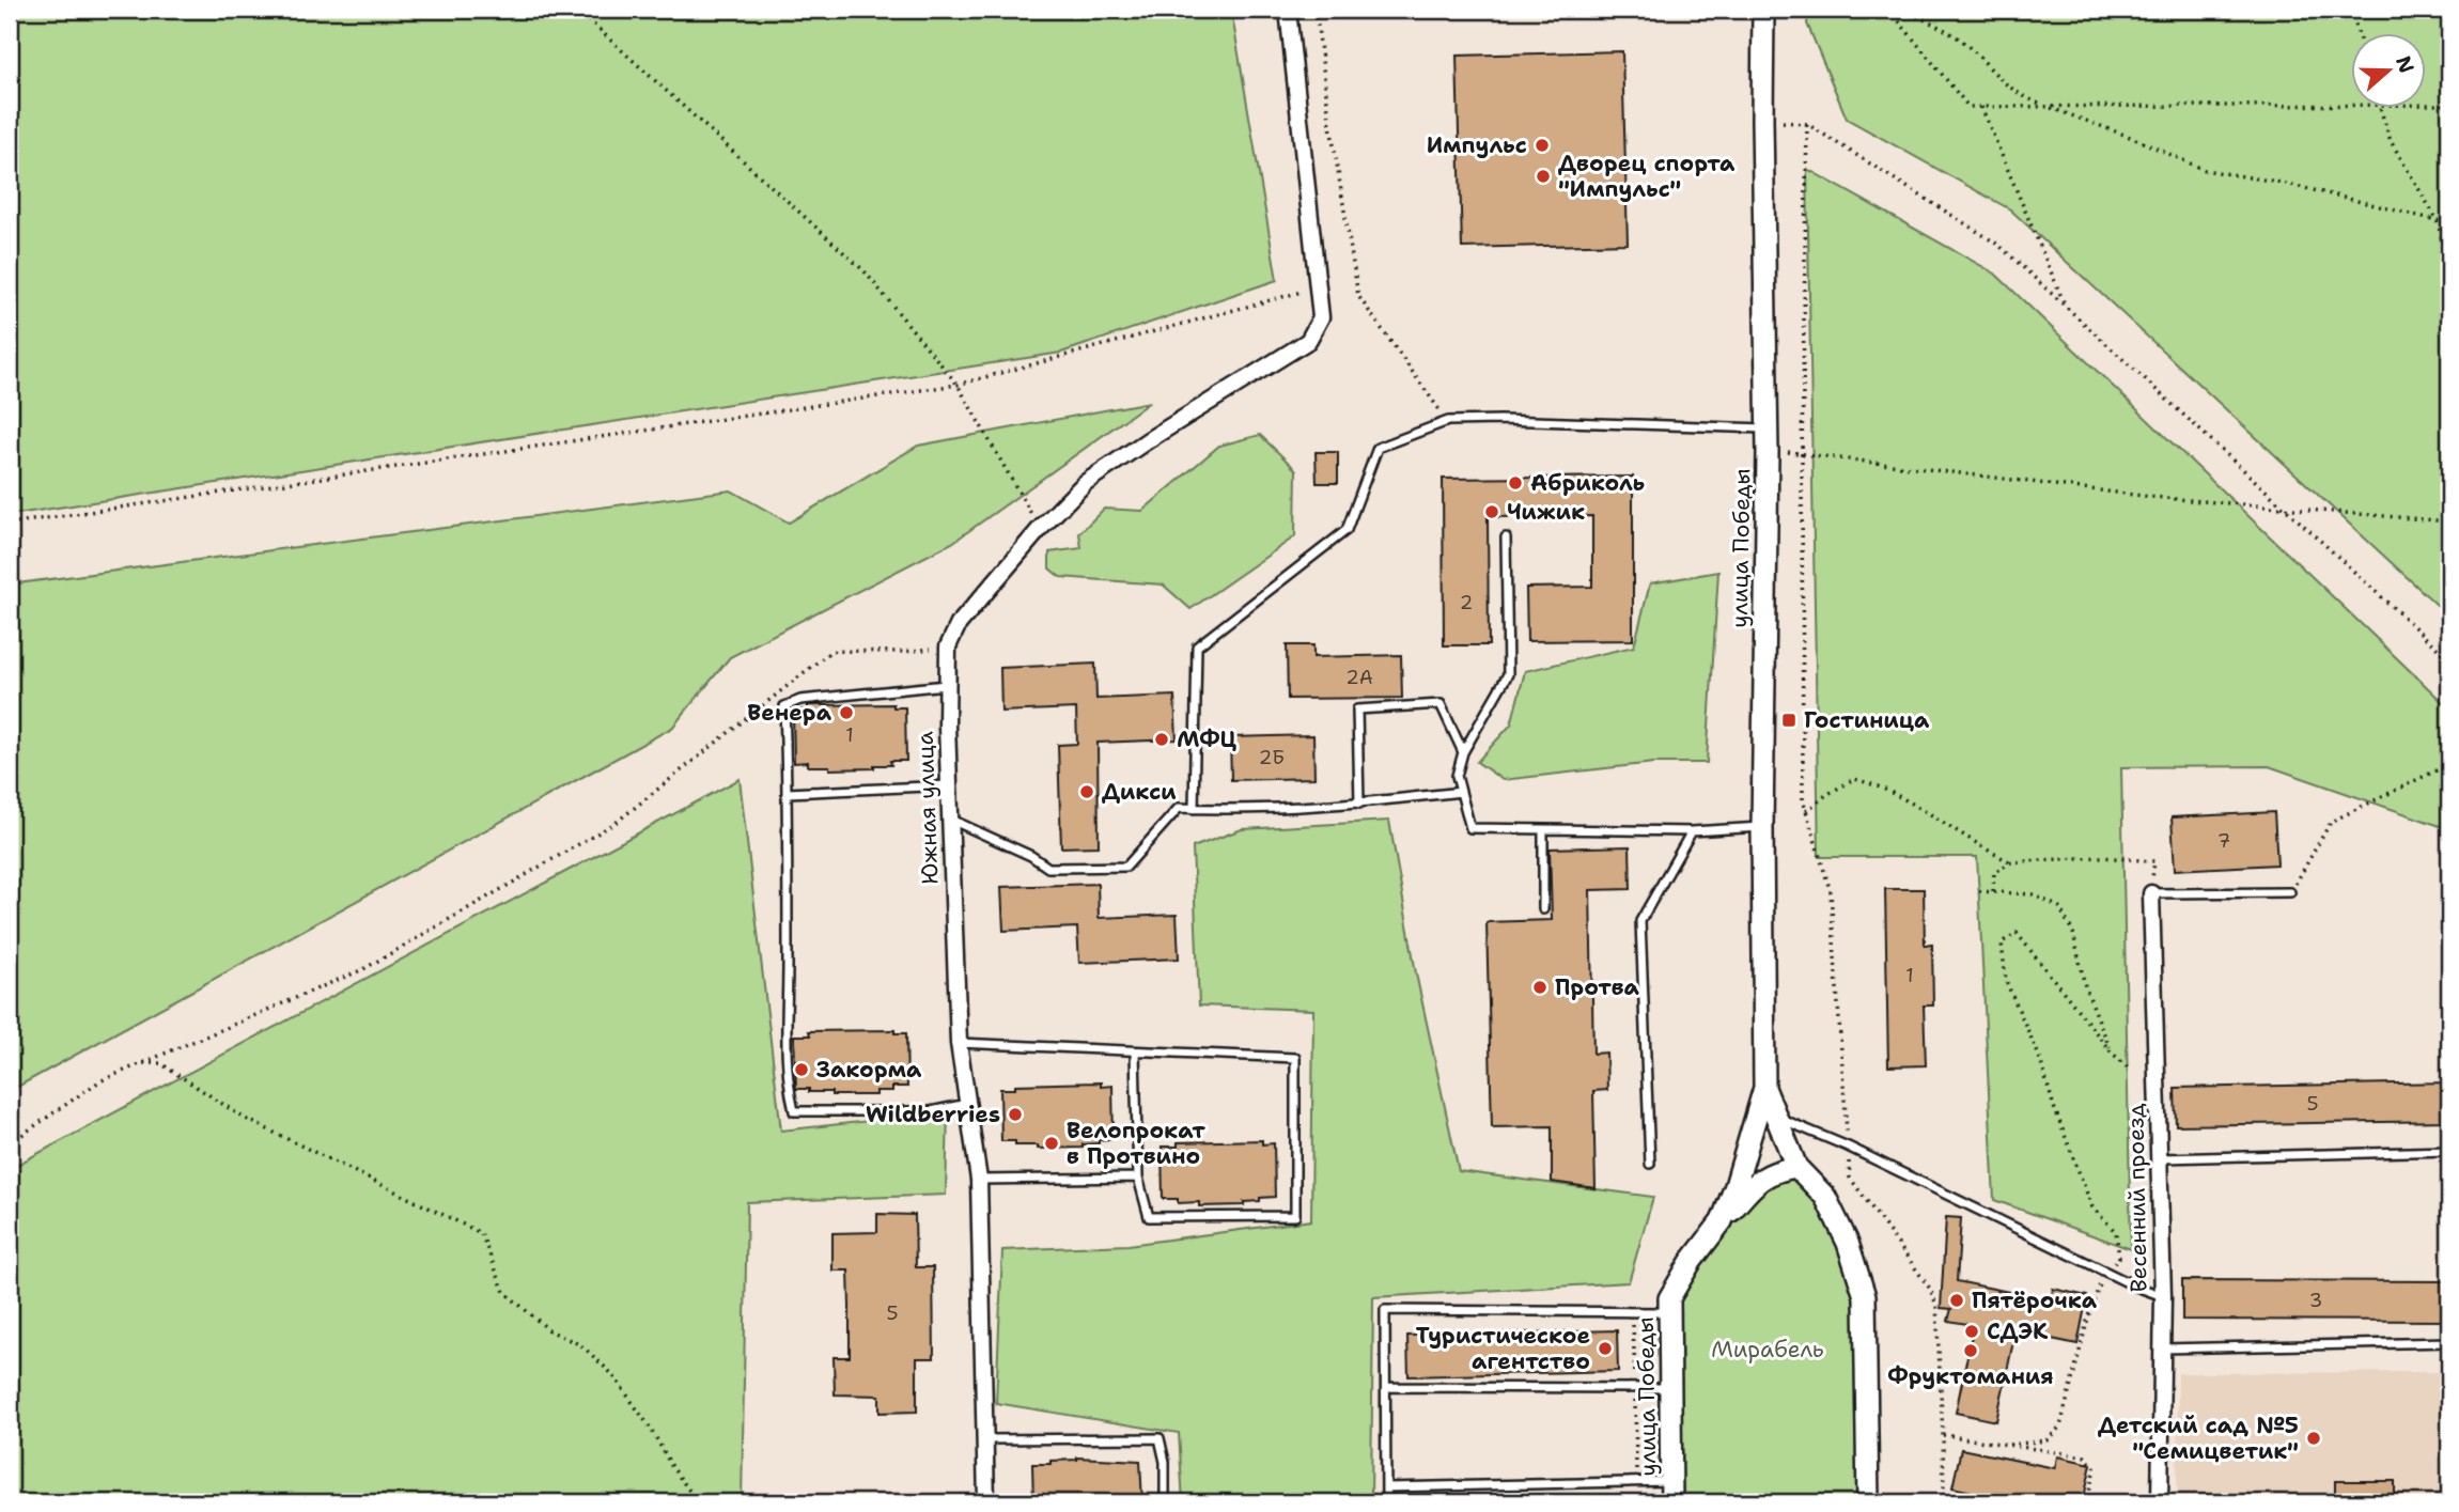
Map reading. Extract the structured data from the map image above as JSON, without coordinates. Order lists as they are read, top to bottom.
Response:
{
  "streets": {
    "street": ["улица Победы", "Южная улица", "Весенний проезд"]
  },
  "parks": ["Мирабель"],
  "places": {
    "other": [
      "Импульс",
      "Дворец спорта \"Импульс\"",
      "Абриколь",
      "Чижик",
      "Венера",
      "МФЦ",
      "Дикси",
      "Протва",
      "Закорма",
      "Wildberries",
      "Велопрокат в Протвино",
      "Пятёрочка",
      "СДЭК",
      "Туристическое агентство",
      "Фруктомания",
      "Детский сад №5 \"Семицветик\""
    ],
    "transit": ["Гостиница"]
  },
  "house_numbers": [
    "2",
    "2А",
    "1",
    "2Б",
    "7",
    "1",
    "5",
    "3",
    "5"
  ],
  "north": "right"
}
